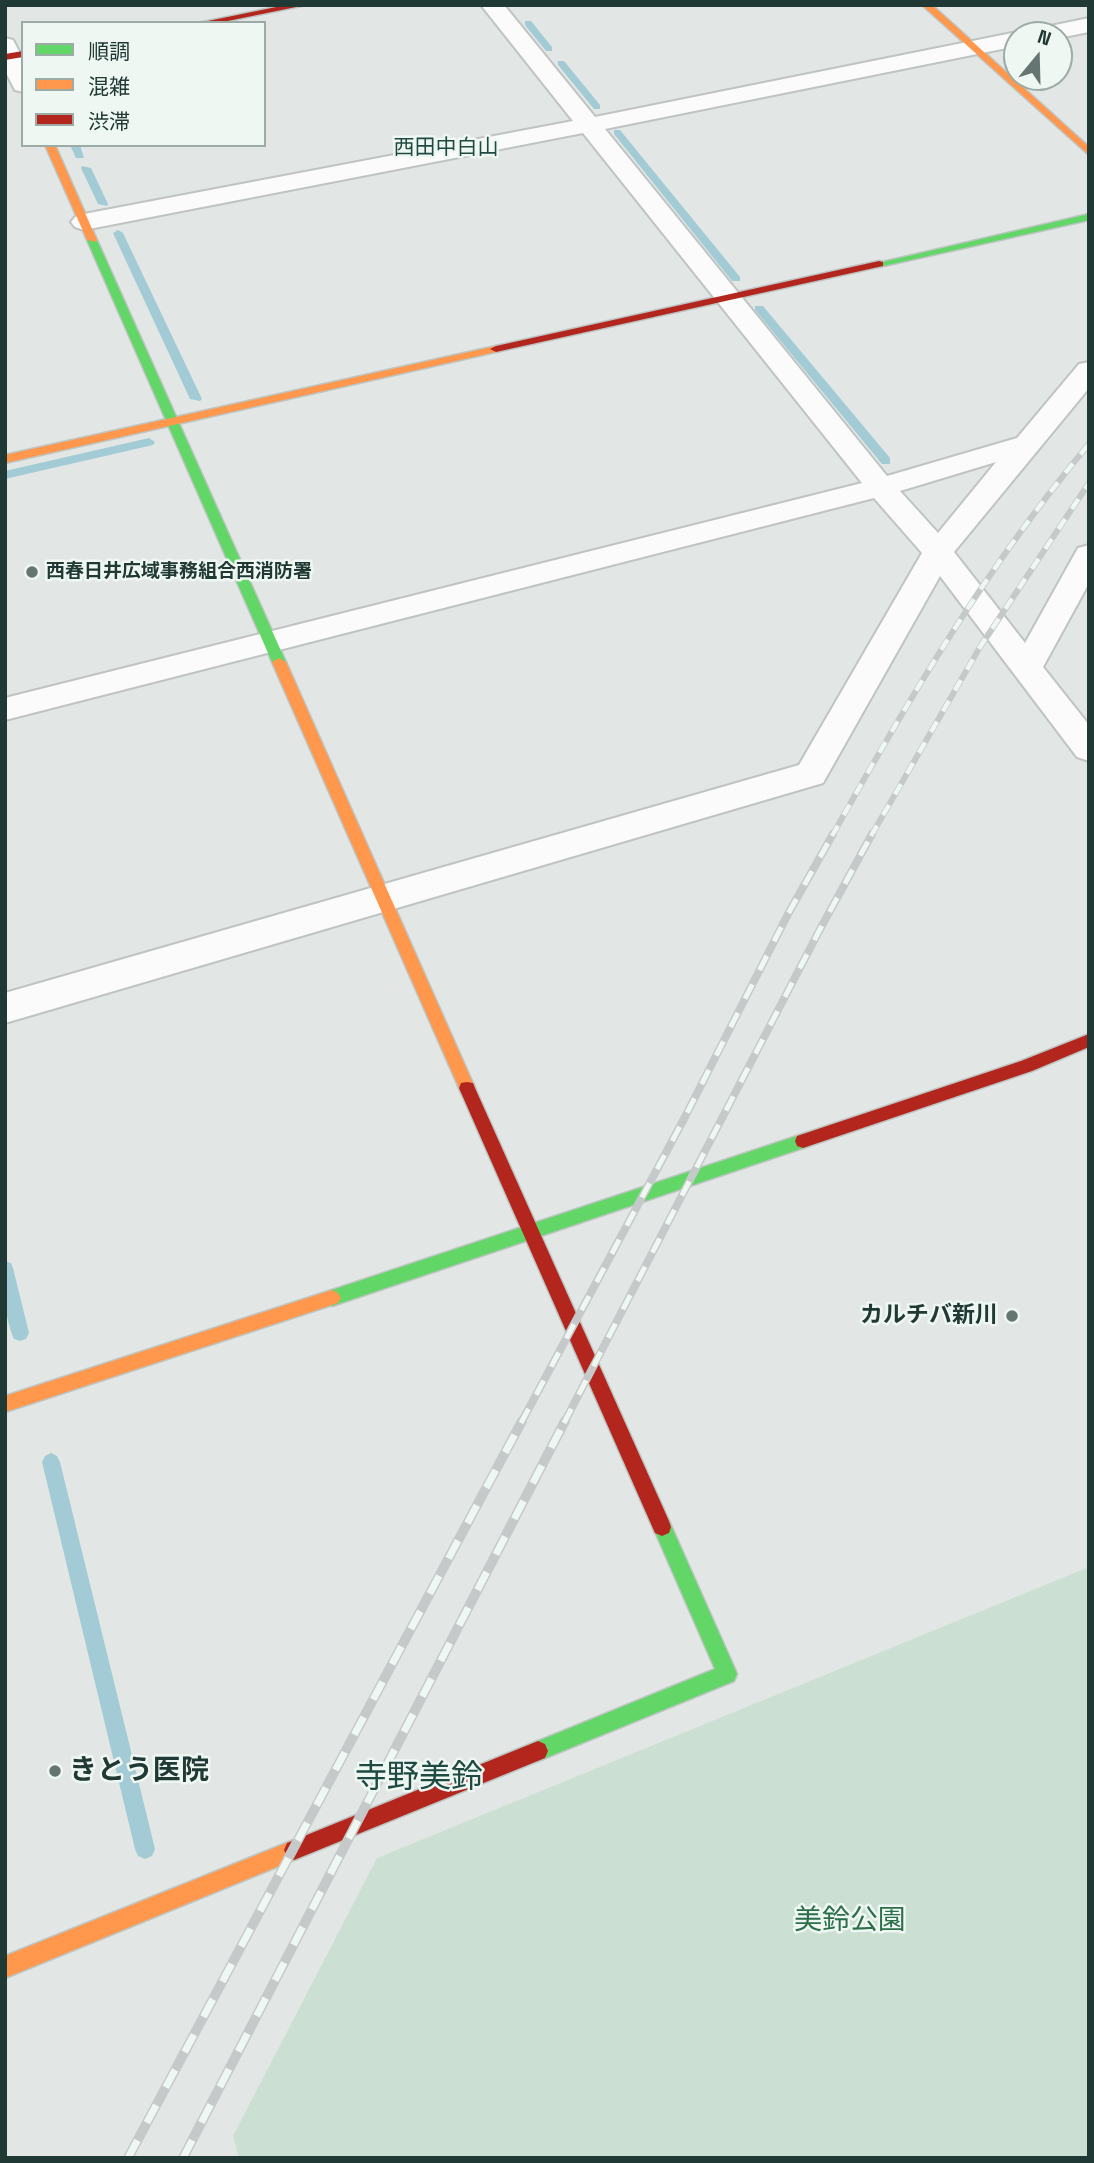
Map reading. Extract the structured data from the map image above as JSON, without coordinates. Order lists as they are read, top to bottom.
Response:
{
  "districts": ["西田中白山", "寺野美鈴"],
  "parks": ["美鈴公園"],
  "places": ["西春日井広域事務組合西消防署", "カルチバ新川", "きとう医院"],
  "legend": ["順調", "混雑", "渋滞"],
  "north": "top"
}
